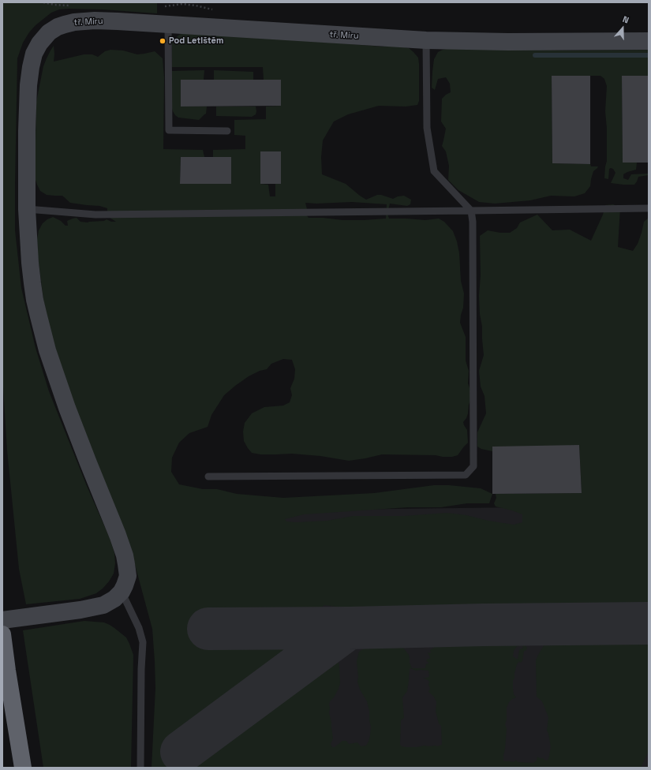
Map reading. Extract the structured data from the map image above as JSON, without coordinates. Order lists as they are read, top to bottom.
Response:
{
  "streets": {
    "main road": ["tř. Míru"]
  },
  "places": ["Pod Letištěm"],
  "north": "top"
}
